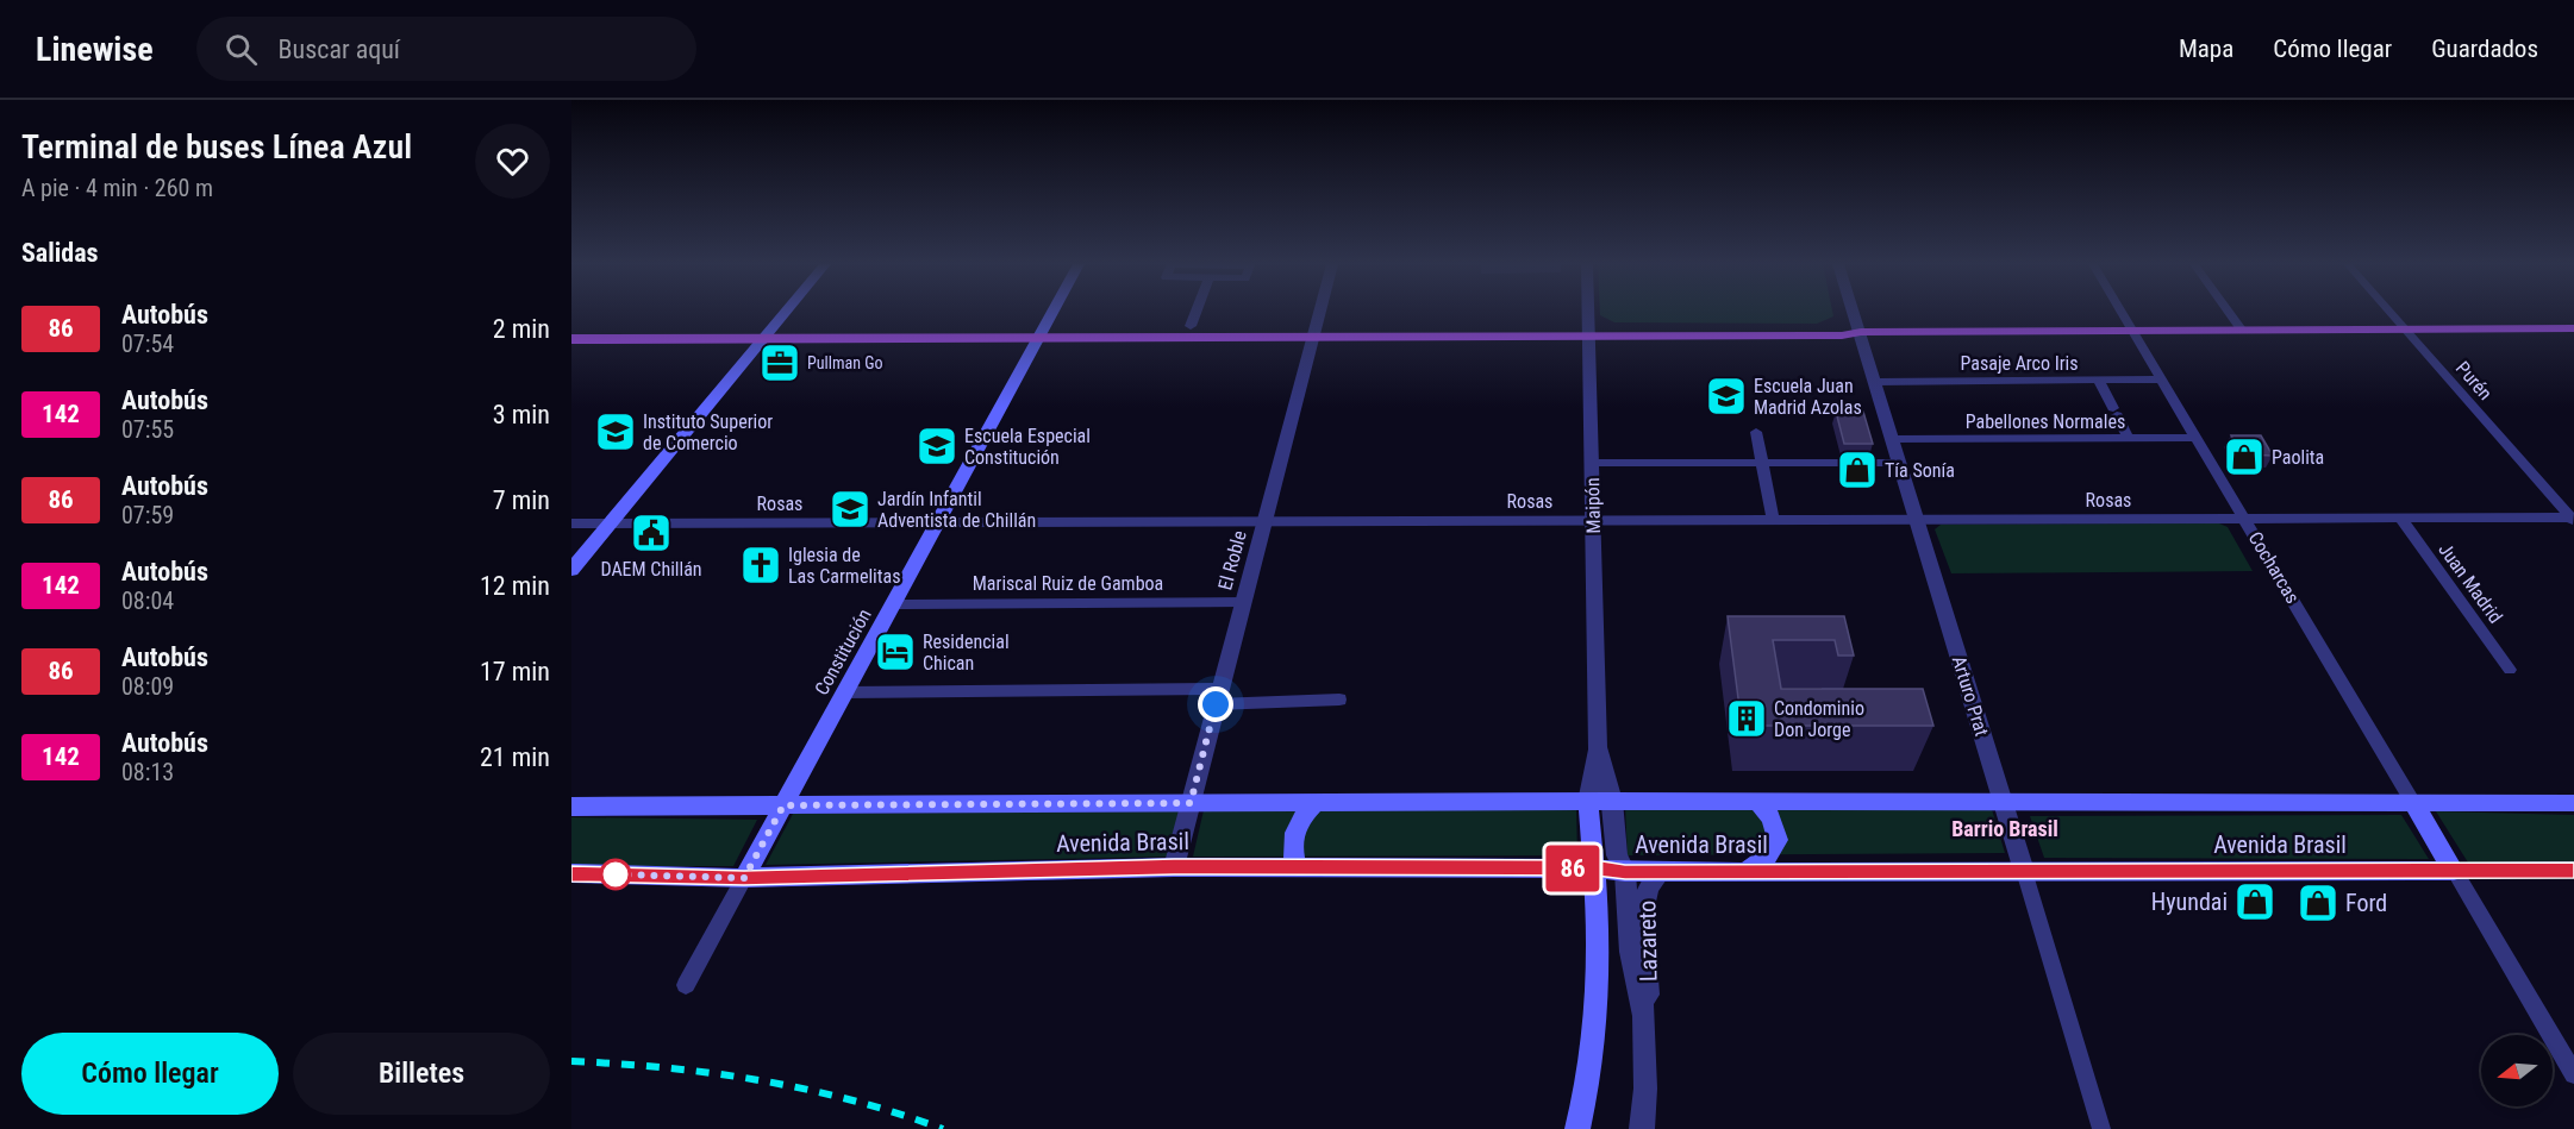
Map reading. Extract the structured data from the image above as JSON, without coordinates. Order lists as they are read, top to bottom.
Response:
{
  "streets": {
    "main road": [
      "Maipón",
      "Cocharcas",
      "Constitución",
      "Avenida Brasil"
    ],
    "street": [
      "Pasaje Arco Iris",
      "Purén",
      "Pabellones Normales",
      "Rosas",
      "El Roble",
      "Mariscal Ruiz de Gamboa",
      "Juan Madrid",
      "Arturo Prat",
      "Lazareto"
    ]
  },
  "crossings": [
    ["Pasaje Arco Iris", "Cocharcas"],
    ["Pasaje Arco Iris", "Arturo Prat"],
    ["Purén", "Rosas"],
    ["Pabellones Normales", "Cocharcas"],
    ["Pabellones Normales", "Arturo Prat"],
    ["Rosas", "Maipón"],
    ["Rosas", "El Roble"],
    ["Rosas", "Cocharcas"],
    ["Rosas", "Juan Madrid"],
    ["Rosas", "Constitución"],
    ["Rosas", "Arturo Prat"],
    ["Maipón", "Avenida Brasil"],
    ["Maipón", "Lazareto"],
    ["El Roble", "Mariscal Ruiz de Gamboa"],
    ["El Roble", "Avenida Brasil"],
    ["Cocharcas", "Avenida Brasil"],
    ["Mariscal Ruiz de Gamboa", "Constitución"],
    ["Constitución", "Avenida Brasil"],
    ["Arturo Prat", "Avenida Brasil"],
    ["Avenida Brasil", "Lazareto"]
  ],
  "districts": ["Barrio Brasil"],
  "places": {
    "office": ["Pullman Go"],
    "school or university": [
      "Escuela Juan Madrid Azolas",
      "Instituto Superior de Comercio",
      "Escuela Especial Constitución",
      "Jardín Infantil Adventista de Chillán"
    ],
    "shop": [
      "Paolita",
      "Tía Sonía",
      "Hyundai",
      "Ford"
    ],
    "public building": ["DAEM Chillán"],
    "church": ["Iglesia de Las Carmelitas"],
    "hotel": ["Residencial Chican"],
    "building": ["Condominio Don Jorge"]
  },
  "lines": ["bus line 86"],
  "north": "left",
  "page": {
    "header": "Linewise",
    "search": "Buscar aquí",
    "nav": ["Mapa", "Cómo llegar", "Guardados"],
    "heading": [
      ["Terminal de buses Línea Azul", "A pie · 4 min · 260 m"],
      "Salidas"
    ],
    "on_map": "86",
    "list": [
      {
        "mark": "86",
        "name": "Autobús",
        "note": "07:54",
        "value": "2 min"
      },
      {
        "mark": "142",
        "name": "Autobús",
        "note": "07:55",
        "value": "3 min"
      },
      {
        "mark": "86",
        "name": "Autobús",
        "note": "07:59",
        "value": "7 min"
      },
      {
        "mark": "142",
        "name": "Autobús",
        "note": "08:04",
        "value": "12 min"
      },
      {
        "mark": "86",
        "name": "Autobús",
        "note": "08:09",
        "value": "17 min"
      },
      {
        "mark": "142",
        "name": "Autobús",
        "note": "08:13",
        "value": "21 min"
      }
    ],
    "buttons": ["Cómo llegar", "Billetes"]
  }
}
